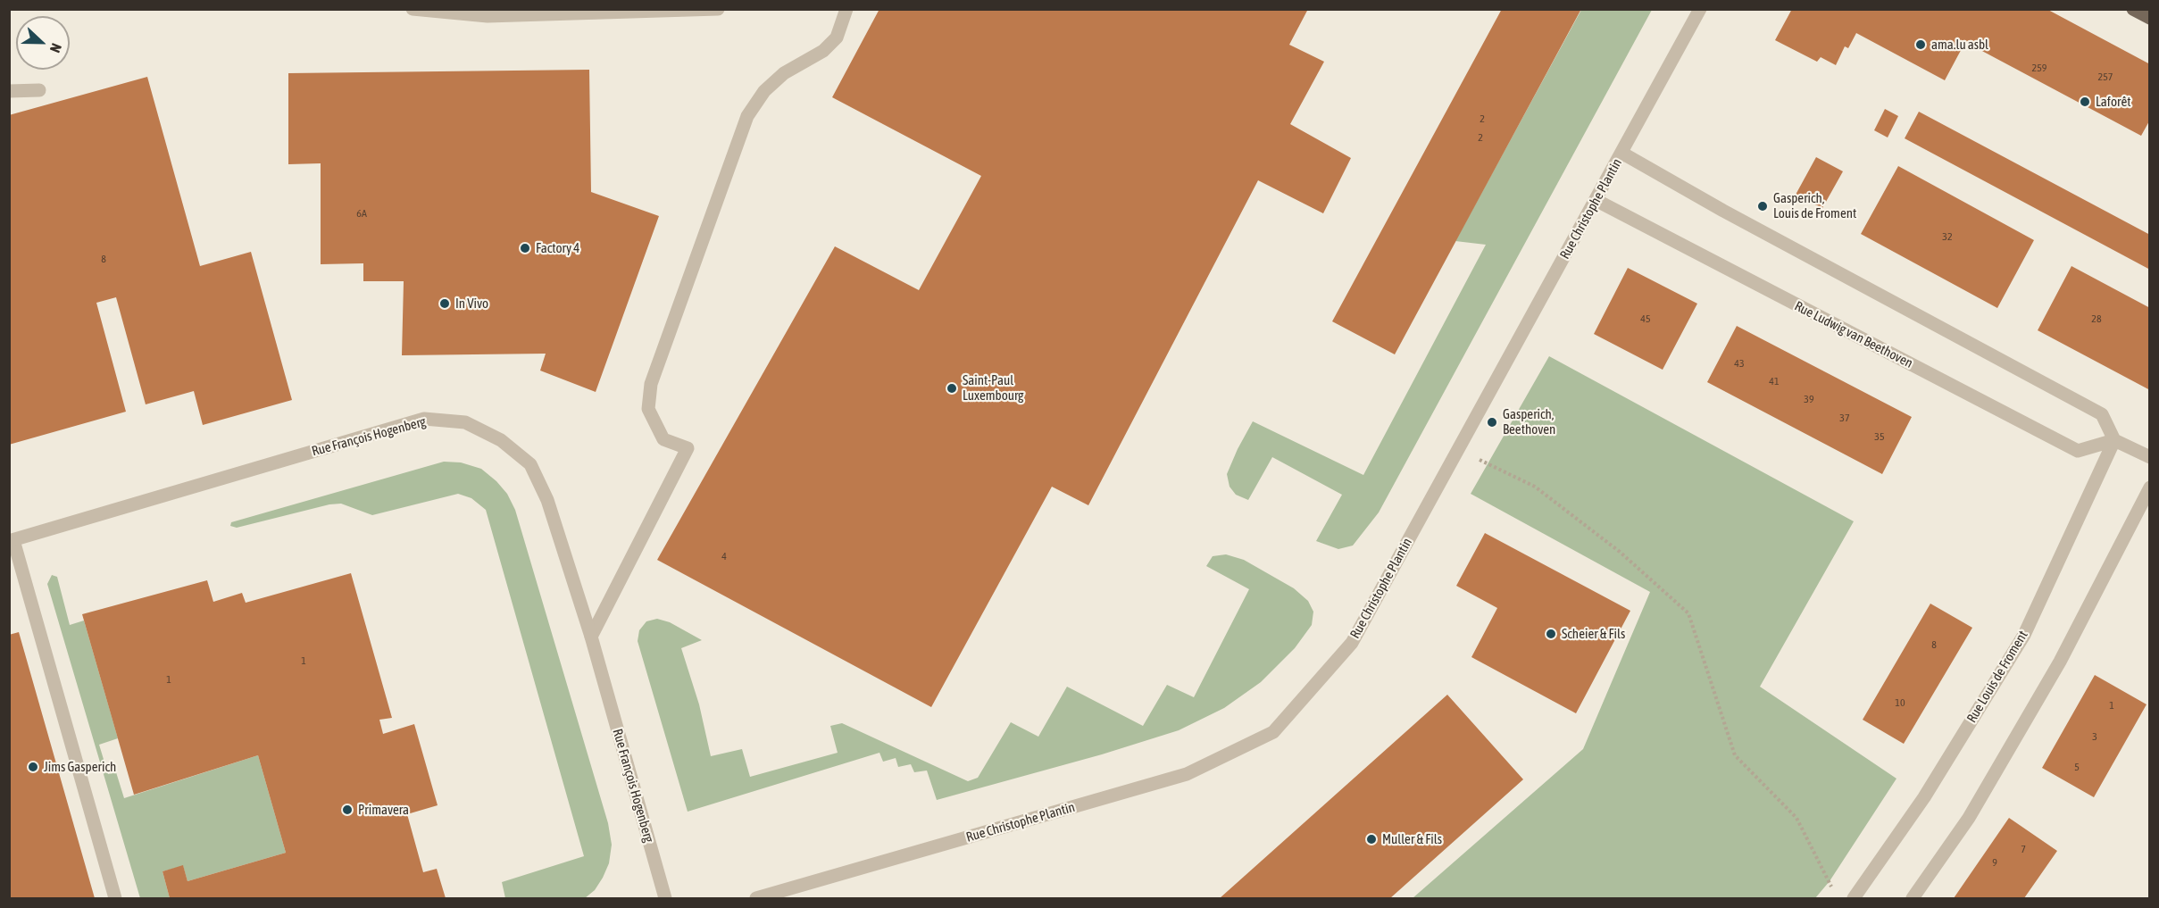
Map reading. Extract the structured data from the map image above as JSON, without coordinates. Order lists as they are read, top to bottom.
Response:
{
  "streets": {
    "street": [
      "Rue Christophe Plantin",
      "Rue Ludwig van Beethoven",
      "Rue François Hogenberg",
      "Rue Louis de Froment"
    ]
  },
  "crossings": [
    ["Rue Christophe Plantin", "Rue Ludwig van Beethoven"],
    ["Rue Ludwig van Beethoven", "Rue Louis de Froment"]
  ],
  "places": [
    "ama.lu asbl",
    "Laforêt",
    "Gasperich, Louis de Froment",
    "Factory 4",
    "In Vivo",
    "Saint-Paul Luxembourg",
    "Gasperich, Beethoven",
    "Scheier & Fils",
    "Jims Gasperich",
    "Primavera",
    "Muller & Fils"
  ],
  "house_numbers": [
    "259",
    "257",
    "2",
    "2",
    "6A",
    "32",
    "8",
    "45",
    "28",
    "43",
    "41",
    "39",
    "37",
    "35",
    "4",
    "8",
    "1",
    "1",
    "10",
    "1",
    "3",
    "5",
    "7",
    "9"
  ],
  "north": "right"
}
